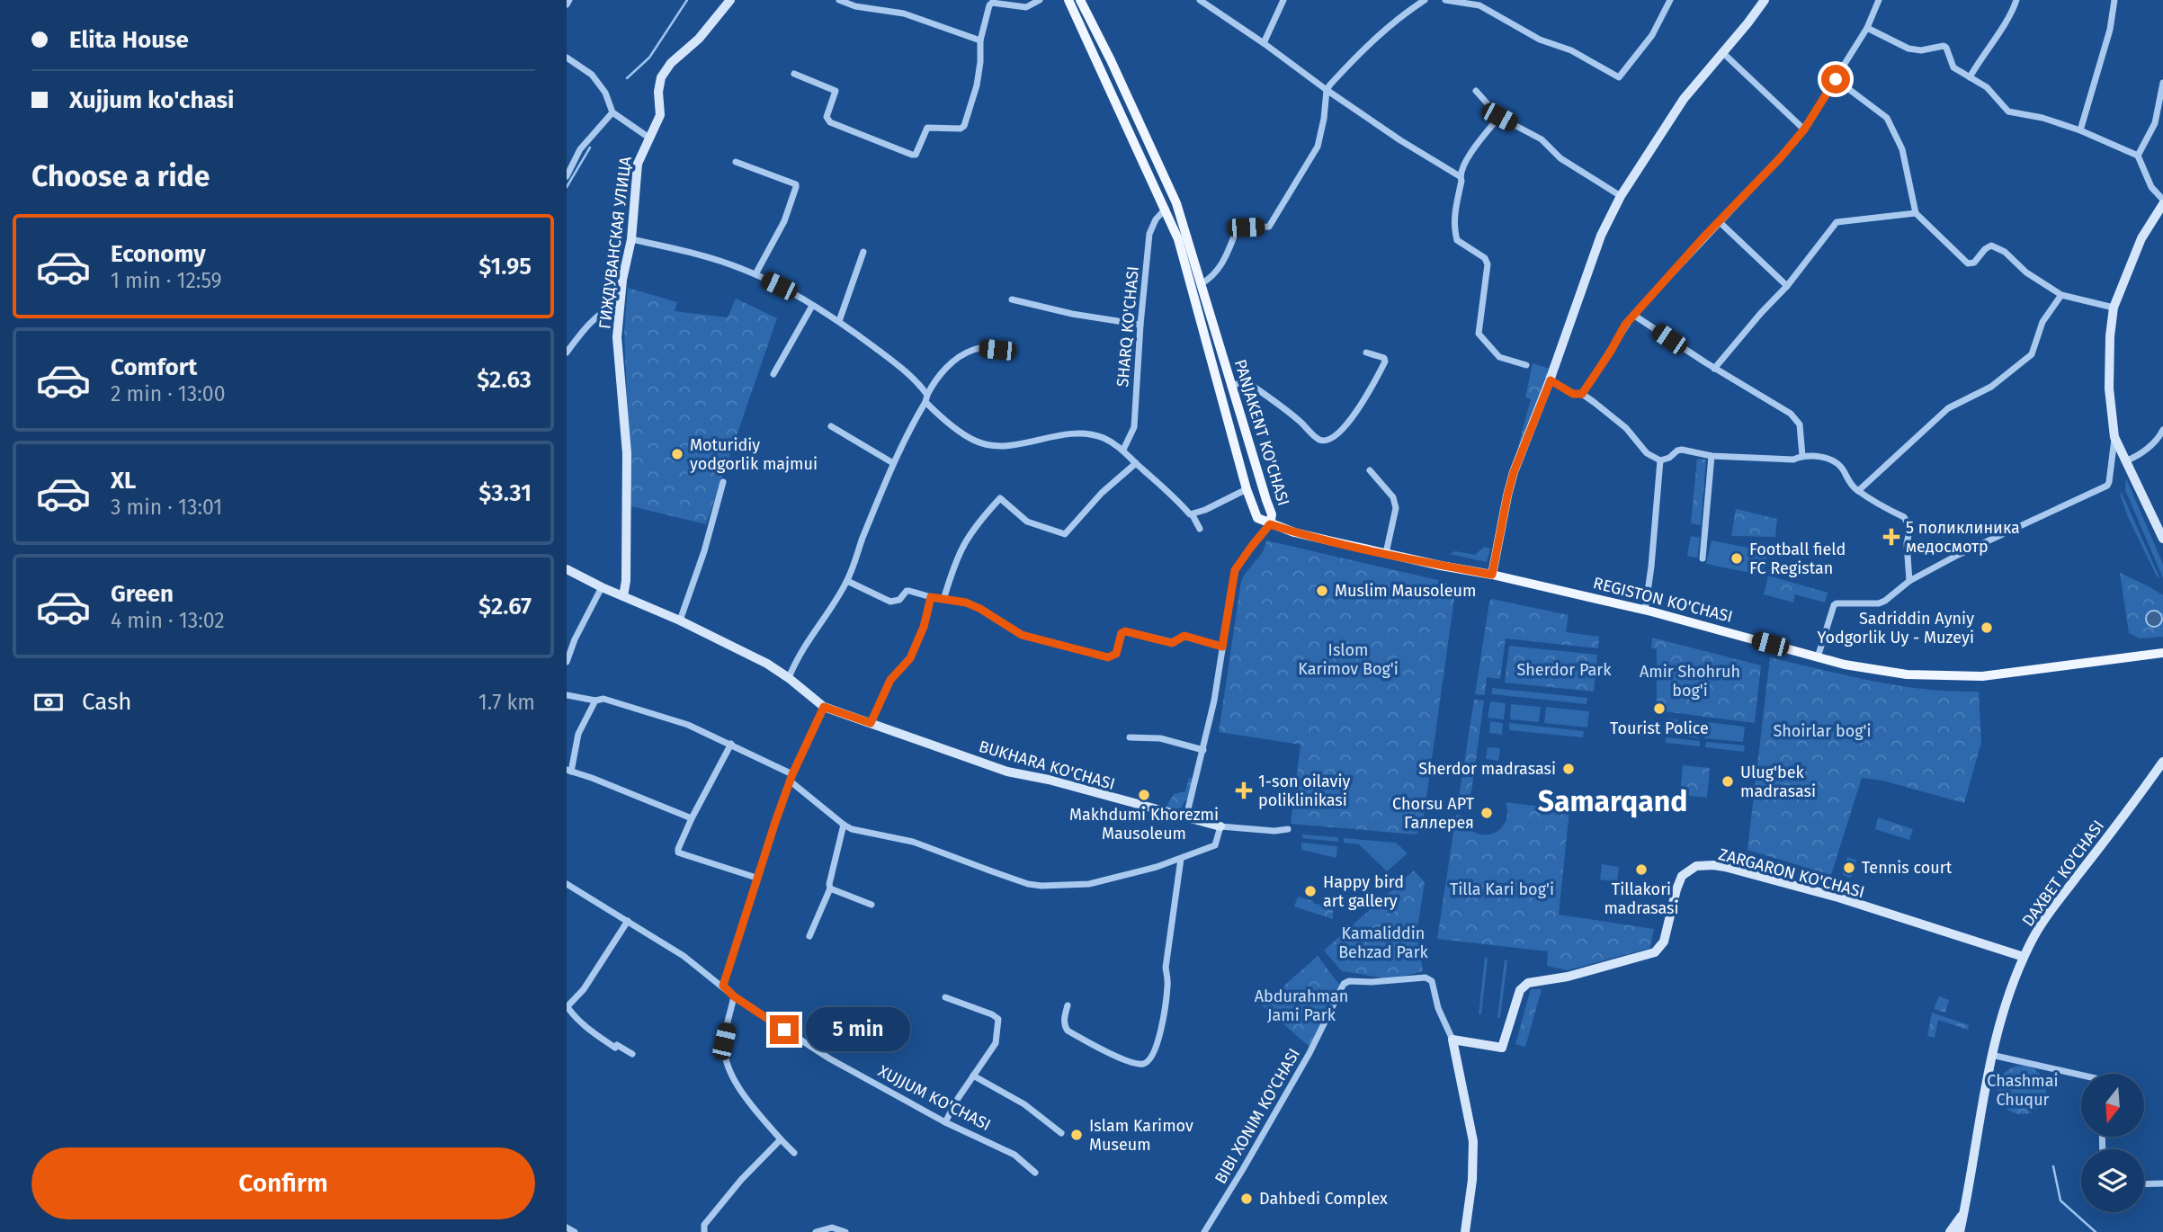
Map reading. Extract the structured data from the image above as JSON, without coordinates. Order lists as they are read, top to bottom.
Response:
{
  "streets": {
    "main road": ["PANJAKENT KO'CHASI", "REGISTON KO'CHASI"],
    "street": [
      "ГИЖДУВАНСКАЯ УЛИЦА",
      "SHARQ KO'CHASI",
      "BUKHARA KO'CHASI",
      "ZARGARON KO'CHASI",
      "DAXBET KO'CHASI",
      "XUJJUM KO'CHASI",
      "BIBI XONIM KO'CHASI"
    ]
  },
  "crossings": [
    ["ГИЖДУВАНСКАЯ УЛИЦА", "BUKHARA KO'CHASI"],
    ["SHARQ KO'CHASI", "PANJAKENT KO'CHASI"],
    ["PANJAKENT KO'CHASI", "REGISTON KO'CHASI"],
    ["ZARGARON KO'CHASI", "DAXBET KO'CHASI"],
    ["ZARGARON KO'CHASI", "BIBI XONIM KO'CHASI"]
  ],
  "districts": ["Samarqand"],
  "parks": [
    "Islom Karimov Bog'i",
    "Sherdor Park",
    "Amir Shohruh bog'i",
    "Shoirlar bog'i",
    "Tilla Kari bog'i",
    "Kamaliddin Behzad Park",
    "Abdurahman Jami Park",
    "Chashmai Chuqur"
  ],
  "places": {
    "other": [
      "Moturidiy yodgorlik majmui",
      "Football field FC Registan",
      "Muslim Mausoleum",
      "Sadriddin Ayniy Yodgorlik Uy - Muzeyi",
      "Tourist Police",
      "Sherdor madrasasi",
      "Ulug'bek mаdrаsasi",
      "Makhdumi Khorezmi Mausoleum",
      "Chorsu АРТ Галлерея",
      "Tennis court",
      "Tillаkori madrasasi",
      "Happy bird art gallery",
      "Islam Karimov Museum",
      "Dahbedi Complex"
    ],
    "health": ["5 поликлиника медосмотр", "1-son oilaviy poliklinikasi"]
  },
  "north": "bottom",
  "page": {
    "banner": ["Elita House", "Xujjum ko'chasi"],
    "heading": "Choose a ride",
    "list": [
      {
        "name": "Economy",
        "note": "1 min · 12:59",
        "value": "$1.95"
      },
      {
        "name": "Comfort",
        "note": "2 min · 13:00",
        "value": "$2.63"
      },
      {
        "name": "XL",
        "note": "3 min · 13:01",
        "value": "$3.31"
      },
      {
        "name": "Green",
        "note": "4 min · 13:02",
        "value": "$2.67"
      }
    ],
    "pay": ["Cash", "1.7 km"],
    "bubble": "5 min",
    "buttons": "Confirm"
  }
}
